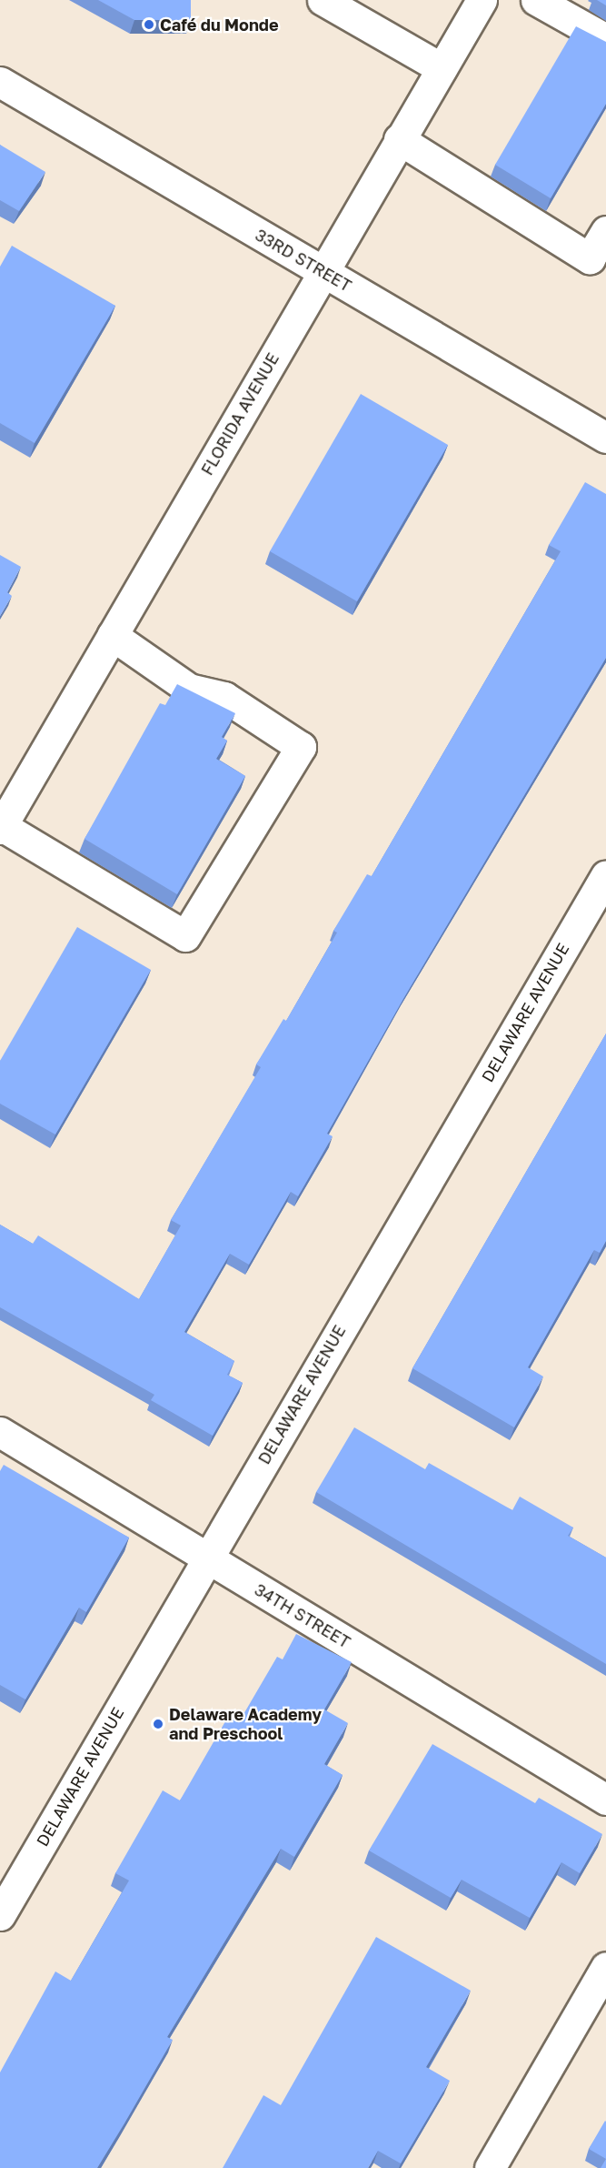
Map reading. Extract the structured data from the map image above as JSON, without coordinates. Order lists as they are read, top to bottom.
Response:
{
  "streets": {
    "street": [
      "33RD STREET",
      "FLORIDA AVENUE",
      "DELAWARE AVENUE",
      "34TH STREET"
    ]
  },
  "crossings": [
    ["33RD STREET", "FLORIDA AVENUE"],
    ["DELAWARE AVENUE", "34TH STREET"]
  ],
  "places": ["Café du Monde", "Delaware Academy and Preschool"]
}
